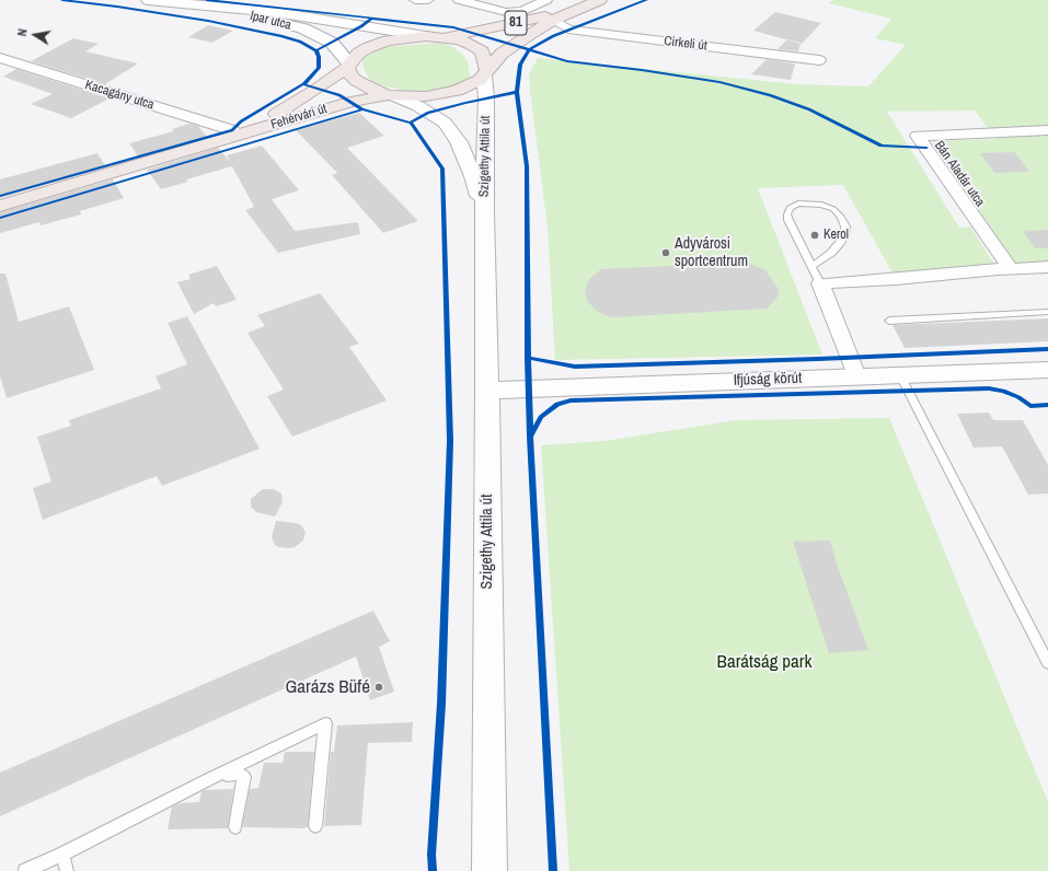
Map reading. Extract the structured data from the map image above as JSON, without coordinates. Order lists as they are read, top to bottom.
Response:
{
  "streets": {
    "main road": ["81", "Fehérvári út"],
    "street": [
      "Ipar utca",
      "Cirkeli út",
      "Kacagány utca",
      "Szigethy Attila út",
      "Bán Aladár utca",
      "Ifjúság körút"
    ]
  },
  "crossings": [
    ["Ipar utca", "Fehérvári út"],
    ["Cirkeli út", "Fehérvári út"],
    ["Kacagány utca", "Fehérvári út"],
    ["Fehérvári út", "Szigethy Attila út"],
    ["Szigethy Attila út", "Ifjúság körút"]
  ],
  "parks": ["Barátság park"],
  "places": ["Kerol", "Adyvárosi sportcentrum", "Garázs Büfé"],
  "north": "left"
}
